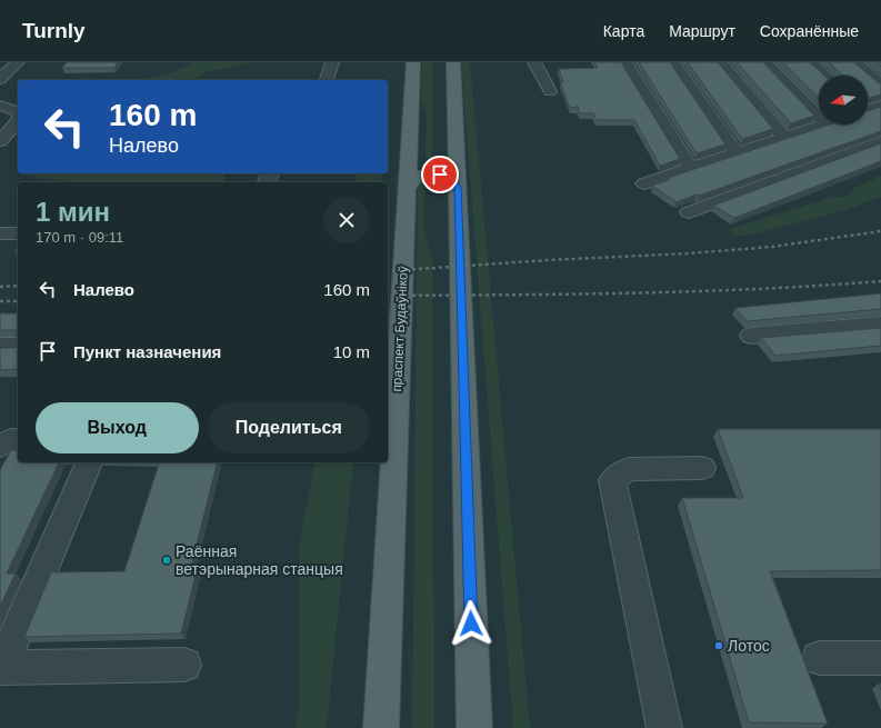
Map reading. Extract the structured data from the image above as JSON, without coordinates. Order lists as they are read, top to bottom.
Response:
{
  "streets": {
    "main road": ["праспект Будаўнікоў"]
  },
  "places": ["Раённая ветэрынарная станцыя", "Лотос"],
  "north": "left",
  "page": {
    "header": "Turnly",
    "nav": ["Карта", "Маршрут", "Сохранённые"],
    "turn": ["160 m", "Налево"],
    "heading": ["1 мин", "170 m · 09:11"],
    "list": [
      {
        "name": "Налево",
        "value": "160 m"
      },
      {
        "name": "Пункт назначения",
        "value": "10 m"
      }
    ],
    "buttons": ["Выход", "Поделиться"]
  }
}
